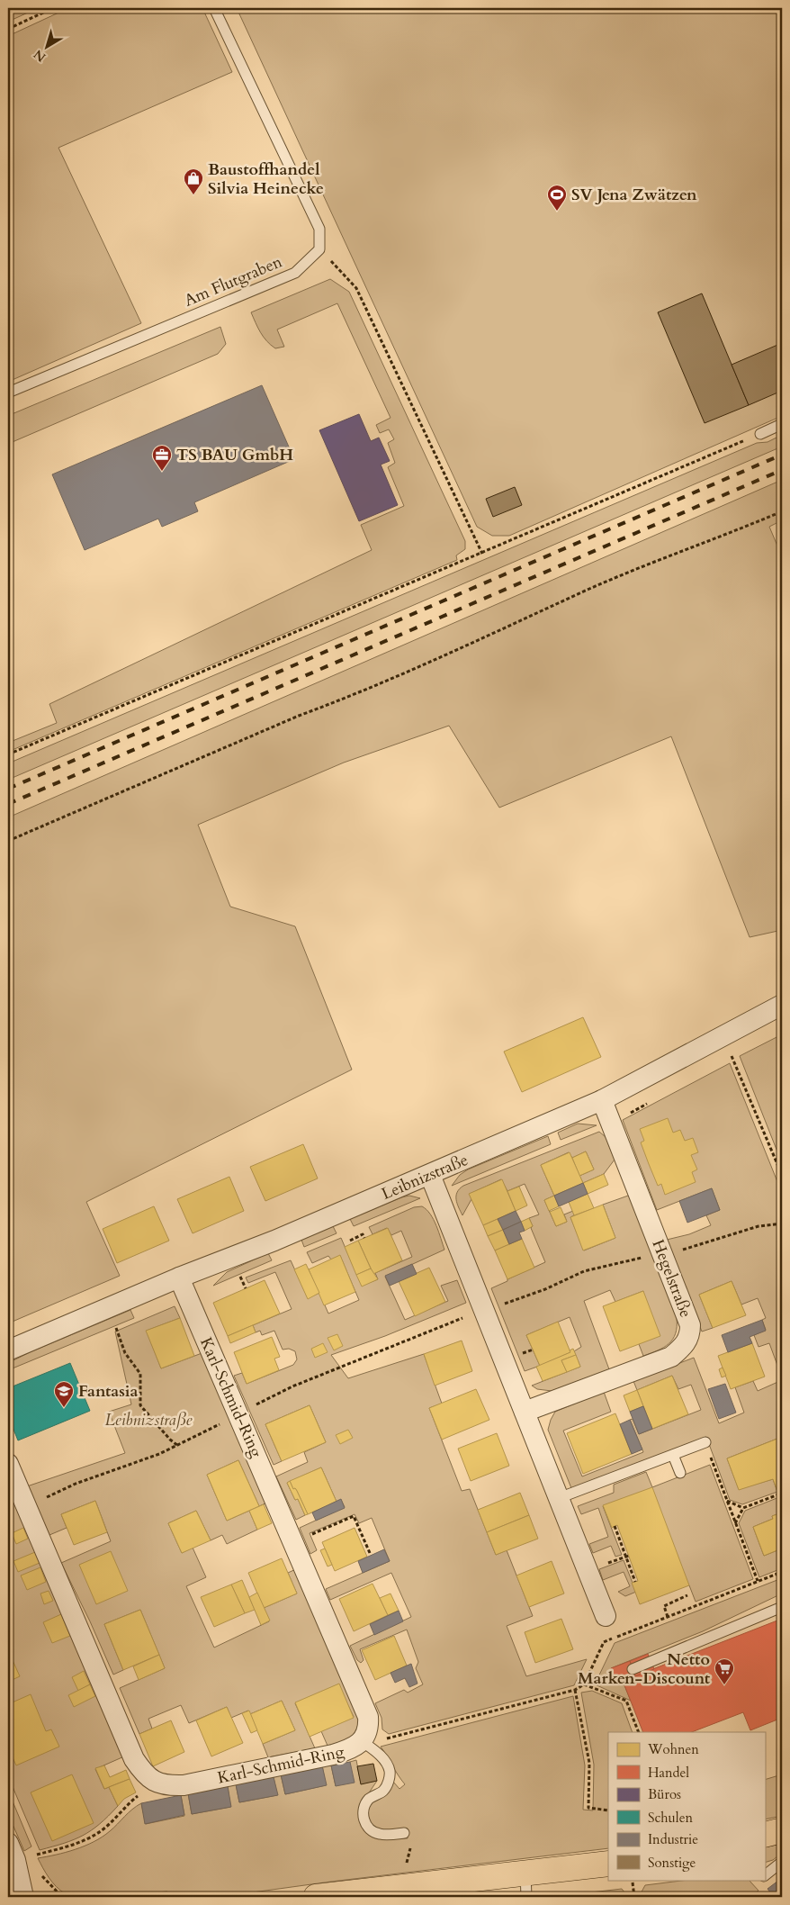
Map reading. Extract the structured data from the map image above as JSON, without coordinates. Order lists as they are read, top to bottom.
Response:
{
  "streets": {
    "street": ["Leibnizstraße", "Hegelstraße", "Karl-Schmid-Ring"],
    "lane": ["Am Flutgraben"]
  },
  "crossings": [
    ["Leibnizstraße", "Hegelstraße"],
    ["Leibnizstraße", "Karl-Schmid-Ring"]
  ],
  "parks": ["Leibnizstraße"],
  "places": {
    "shop": ["Baustoffhandel Silvia Heinecke"],
    "sports": ["SV Jena Zwätzen"],
    "office": ["TS BAU GmbH"],
    "school or university": ["Fantasia"],
    "supermarket": ["Netto Marken-Discount"]
  },
  "legend": [
    "Wohnen",
    "Handel",
    "Büros",
    "Schulen",
    "Industrie",
    "Sonstige"
  ],
  "north": "bottom left"
}
